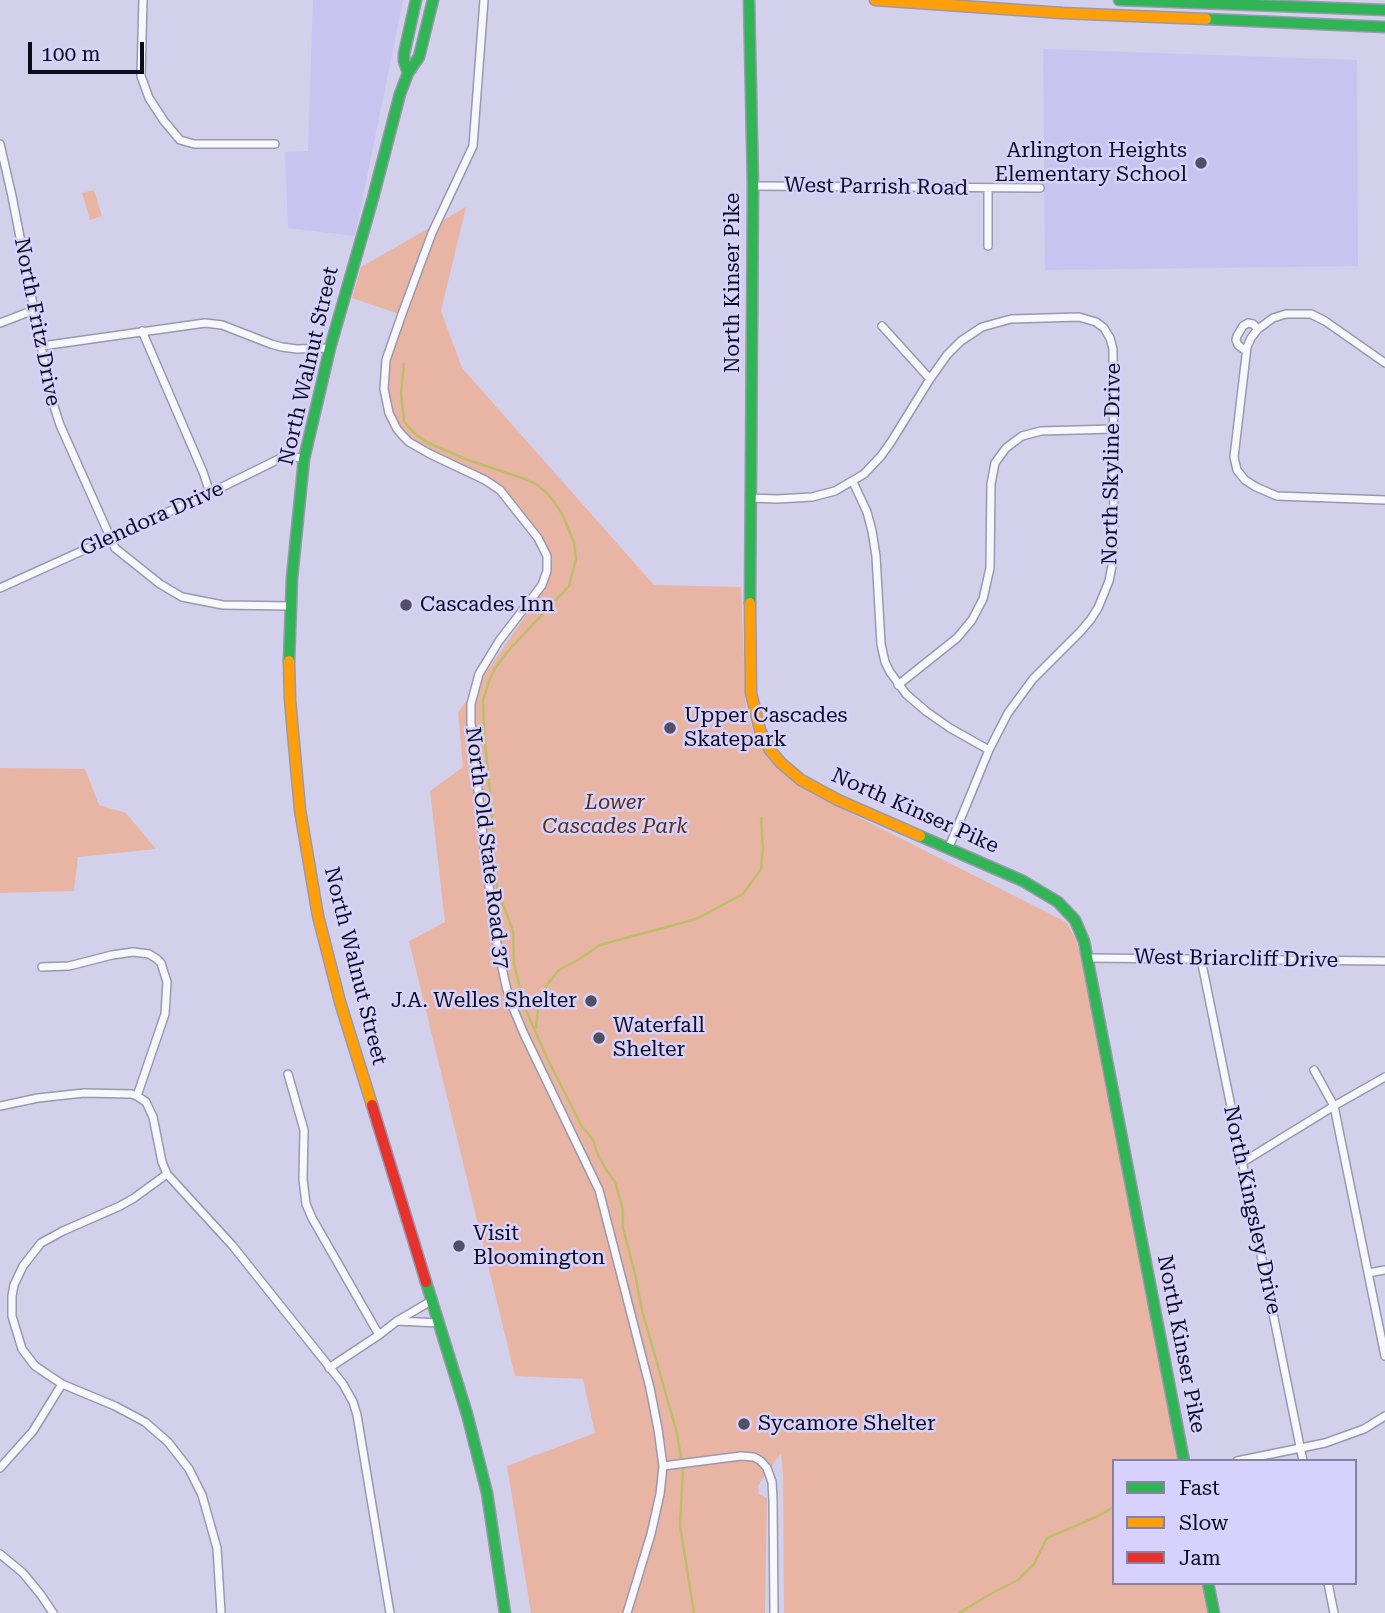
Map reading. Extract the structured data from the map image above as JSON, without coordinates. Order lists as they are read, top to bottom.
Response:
{
  "streets": {
    "main road": ["North Kinser Pike", "North Walnut Street"],
    "street": [
      "West Parrish Road",
      "North Fritz Drive",
      "North Skyline Drive",
      "Glendora Drive",
      "North Old State Road 37",
      "West Briarcliff Drive",
      "North Kingsley Drive"
    ]
  },
  "crossings": [
    ["West Parrish Road", "North Kinser Pike"],
    ["North Kinser Pike", "North Skyline Drive"],
    ["North Kinser Pike", "West Briarcliff Drive"],
    ["North Fritz Drive", "North Walnut Street"],
    ["North Fritz Drive", "Glendora Drive"],
    ["North Walnut Street", "Glendora Drive"],
    ["West Briarcliff Drive", "North Kingsley Drive"]
  ],
  "parks": ["Lower Cascades Park"],
  "places": [
    "Arlington Heights Elementary School",
    "Cascades Inn",
    "Upper Cascades Skatepark",
    "J.A. Welles Shelter",
    "Waterfall Shelter",
    "Visit Bloomington",
    "Sycamore Shelter"
  ],
  "legend": ["Fast", "Slow", "Jam"],
  "scale_bar": "100 m"
}
